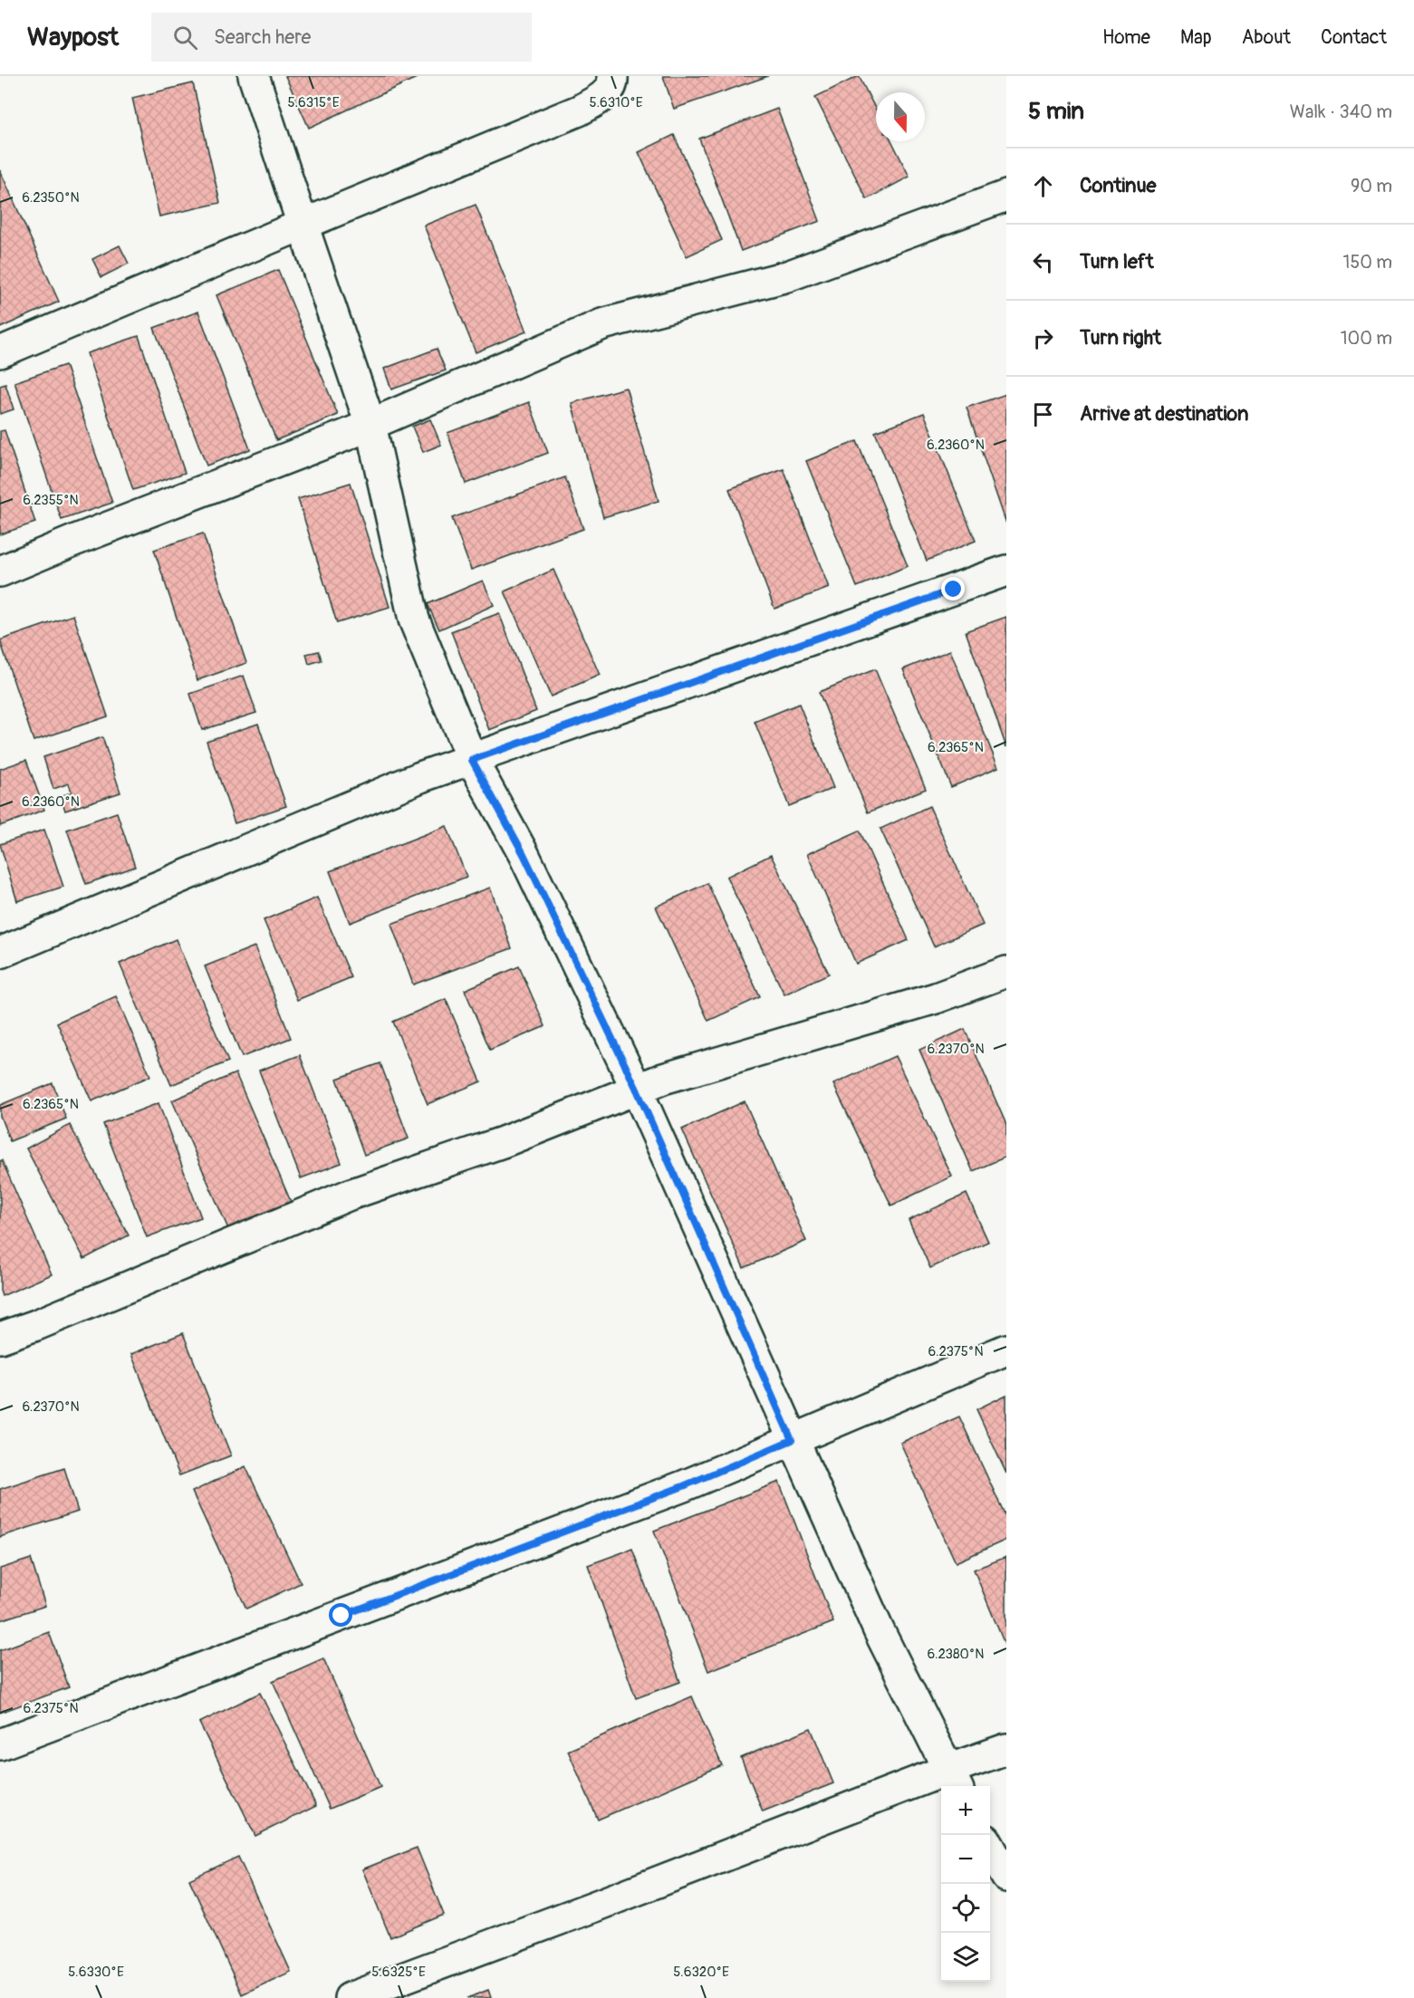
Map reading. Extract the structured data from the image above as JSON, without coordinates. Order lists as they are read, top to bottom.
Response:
{
  "north": "bottom",
  "page": {
    "header": "Waypost",
    "search": "Search here",
    "nav": [
      "Home",
      "Map",
      "About",
      "Contact"
    ],
    "heading": ["5 min", "Walk · 340 m"],
    "list": [
      ["Continue", "90 m"],
      ["Turn left", "150 m"],
      ["Turn right", "100 m"],
      "Arrive at destination"
    ],
    "map_buttons": ["+", "−"]
  },
  "coordinates": [
    "5.6315°E",
    "5.6310°E",
    "6.2350°N",
    "6.2360°N",
    "6.2355°N",
    "6.2365°N",
    "6.2370°N",
    "6.2375°N",
    "6.2380°N",
    "5.6330°E",
    "5.6325°E",
    "5.6320°E"
  ]
}
